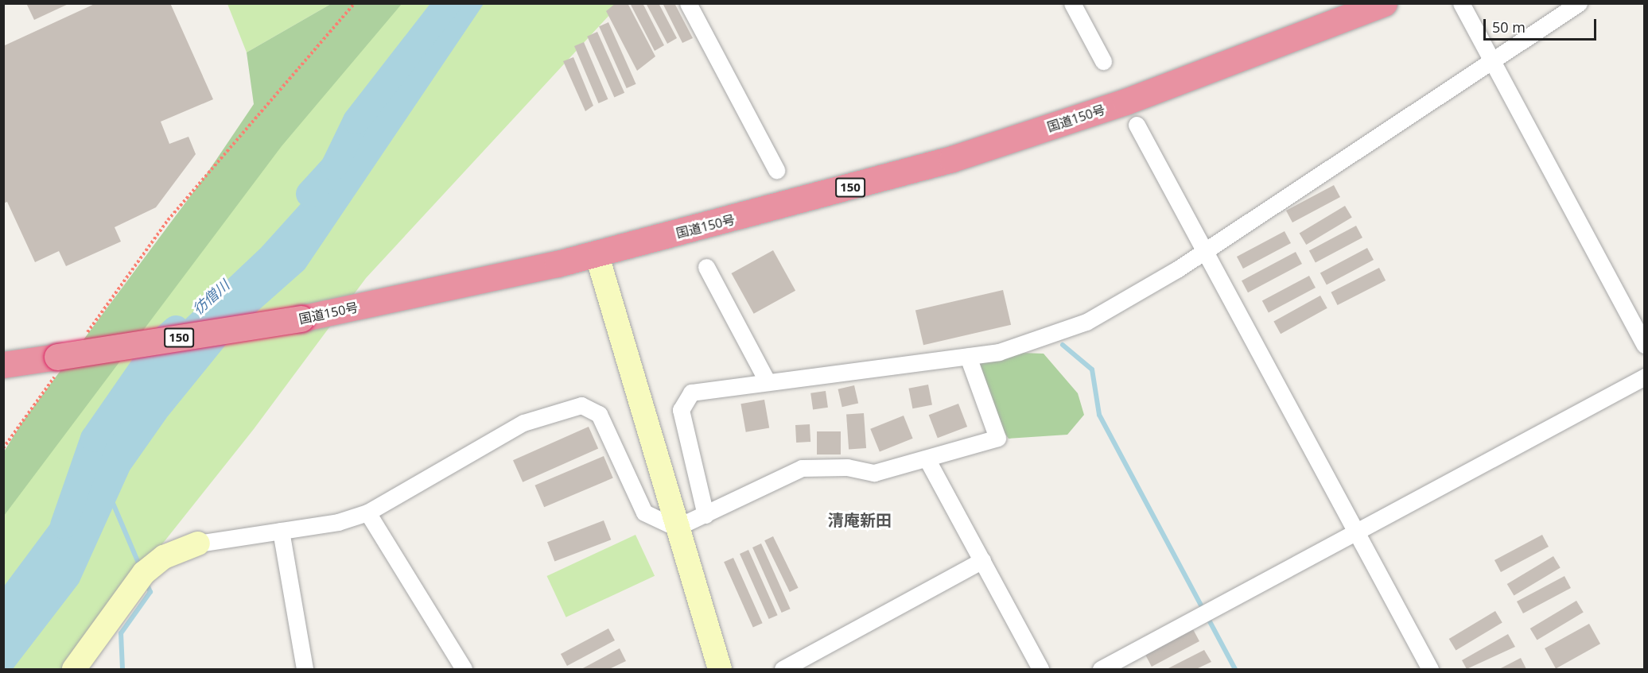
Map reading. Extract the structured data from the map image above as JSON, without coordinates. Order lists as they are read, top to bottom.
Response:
{
  "streets": {
    "highway": ["国道150号", "150"]
  },
  "districts": ["清庵新田"],
  "water": ["彷僧川"],
  "scale_bar": "50 m"
}
